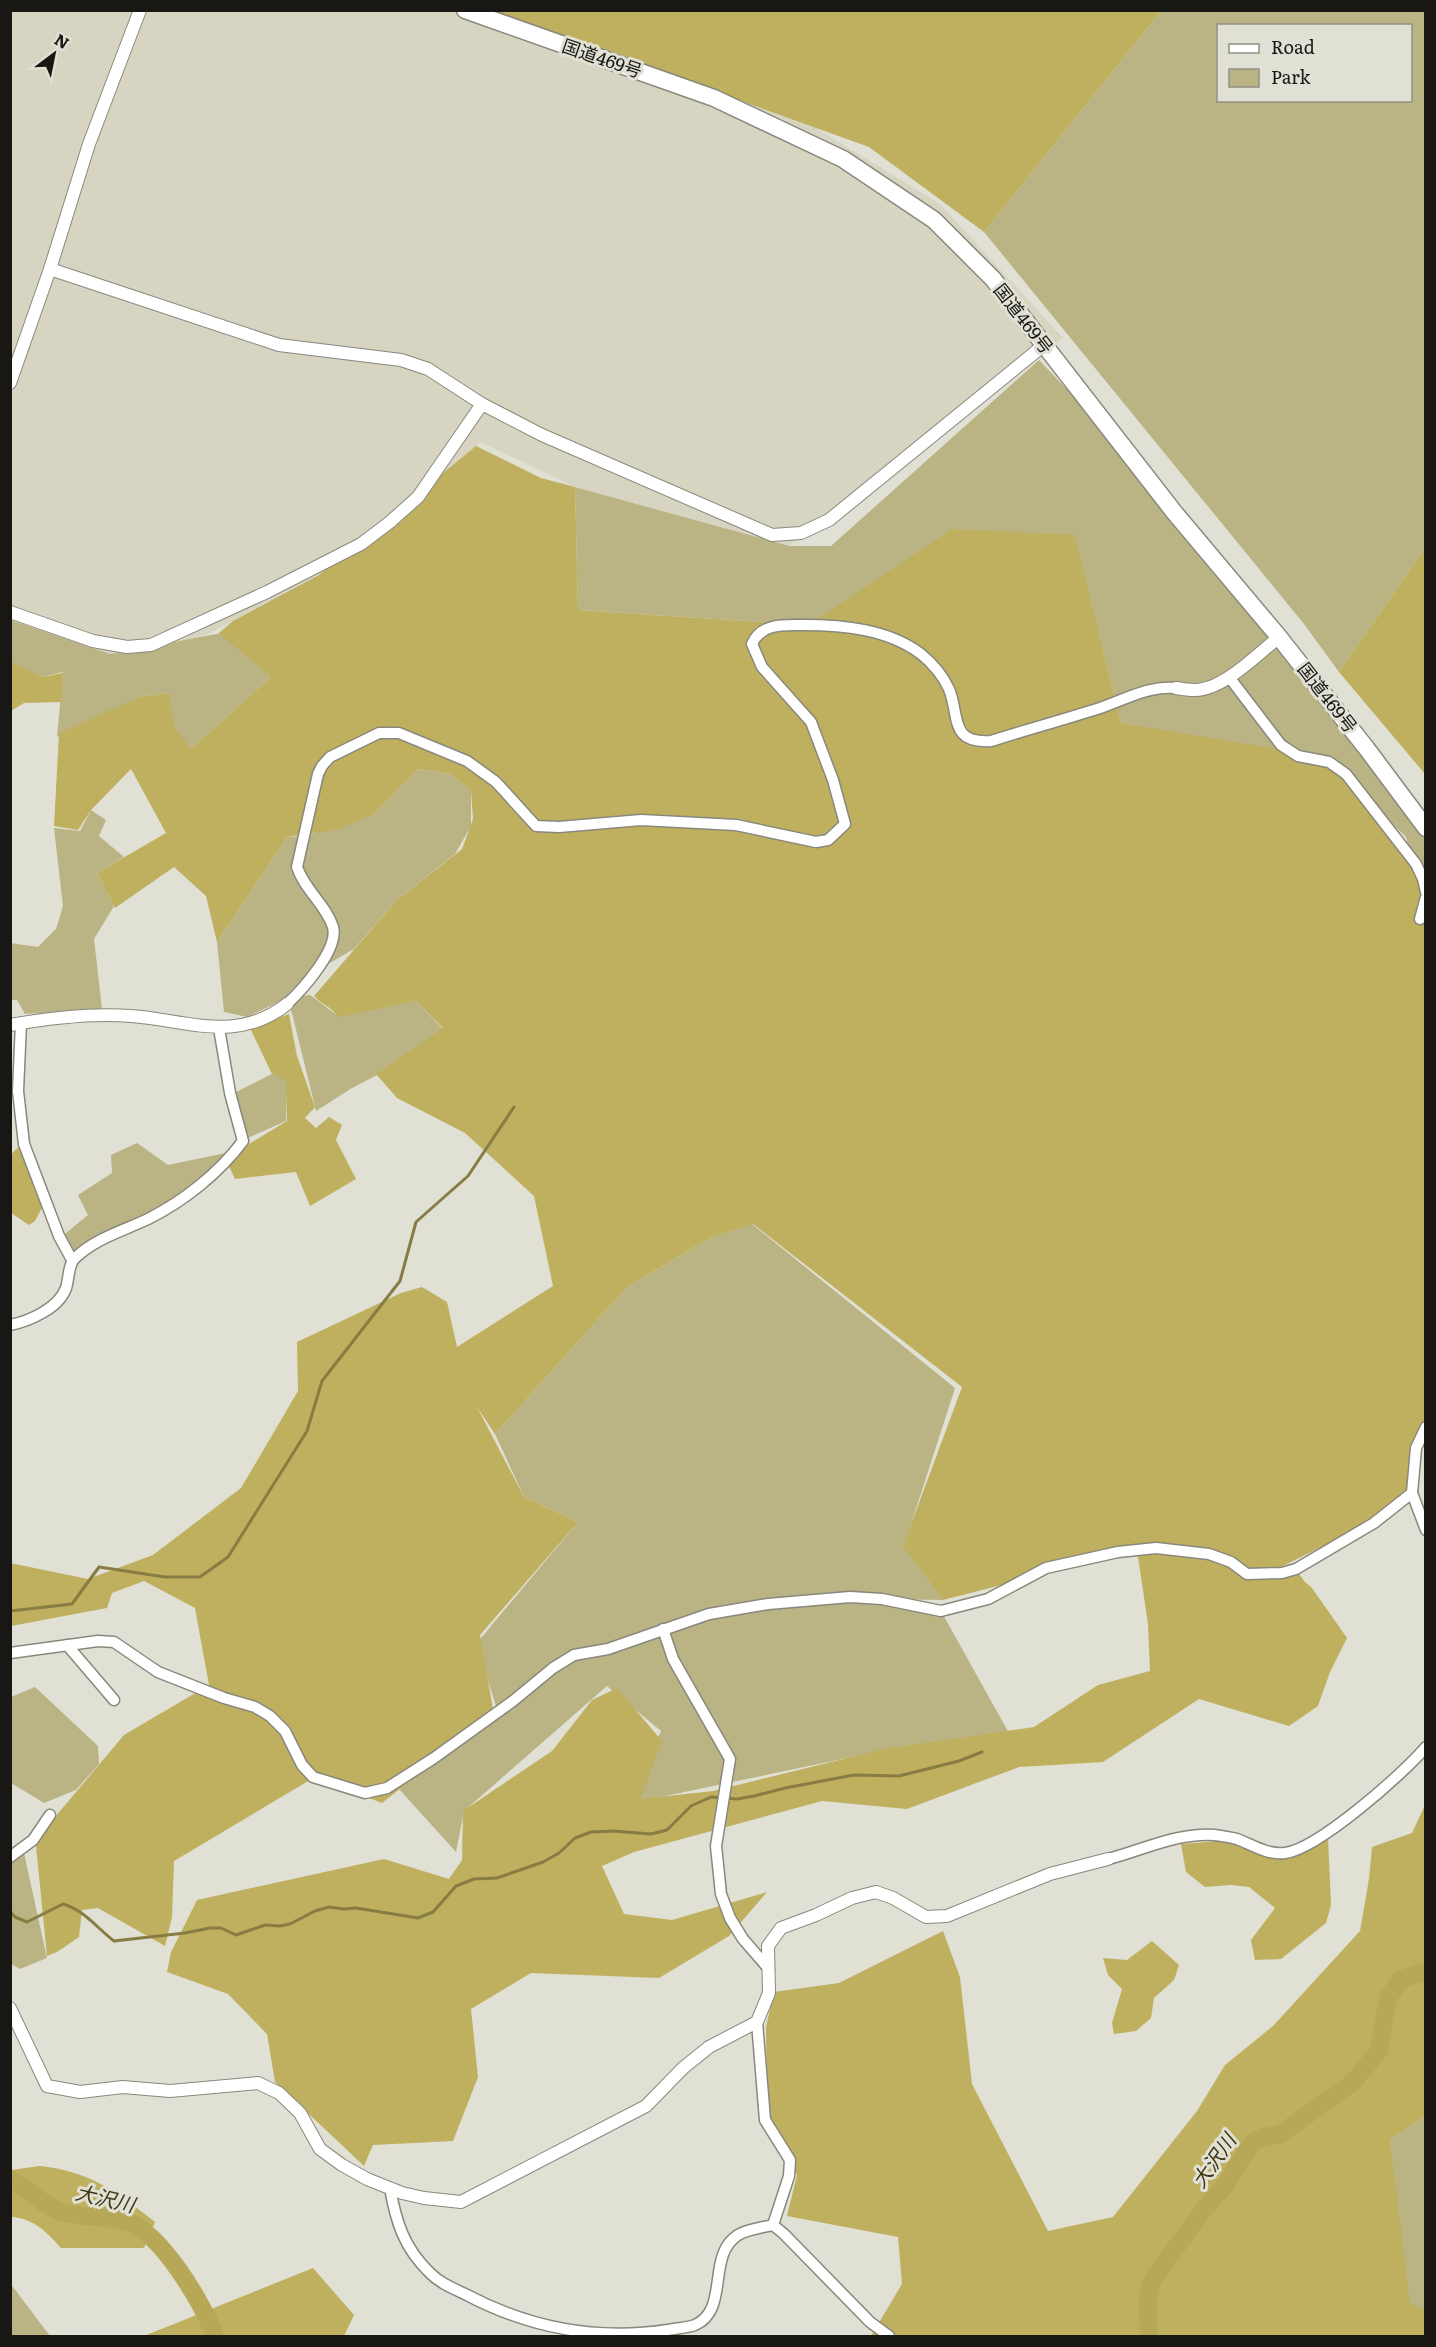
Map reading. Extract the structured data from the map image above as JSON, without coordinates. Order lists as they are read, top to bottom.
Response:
{
  "streets": {
    "highway": ["国道469号"]
  },
  "water": ["大沢川"],
  "legend": ["Road", "Park"],
  "north": "top right"
}
